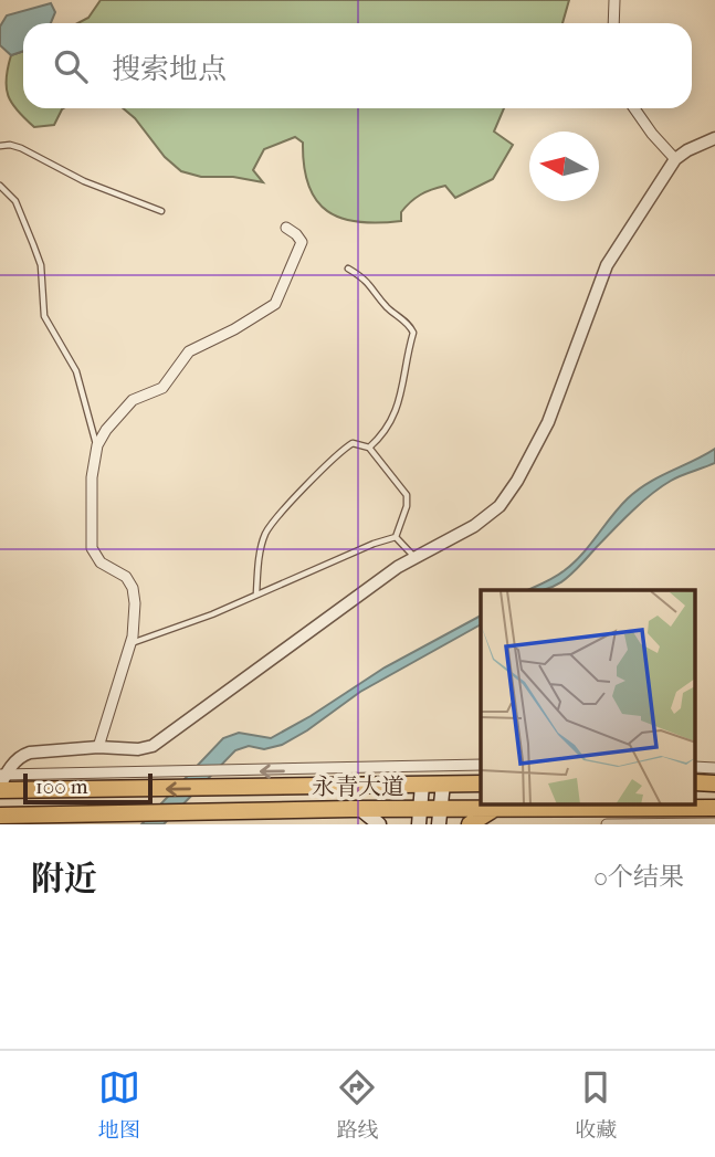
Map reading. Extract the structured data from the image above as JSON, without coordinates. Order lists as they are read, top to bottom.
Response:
{
  "streets": {
    "main road": ["永青大道"]
  },
  "scale_bar": "100 m",
  "north": "left",
  "page": {
    "search": "搜索地点",
    "scale": "100 m",
    "heading": ["附近", "0个结果"],
    "nav": ["地图", "路线", "收藏"]
  }
}
